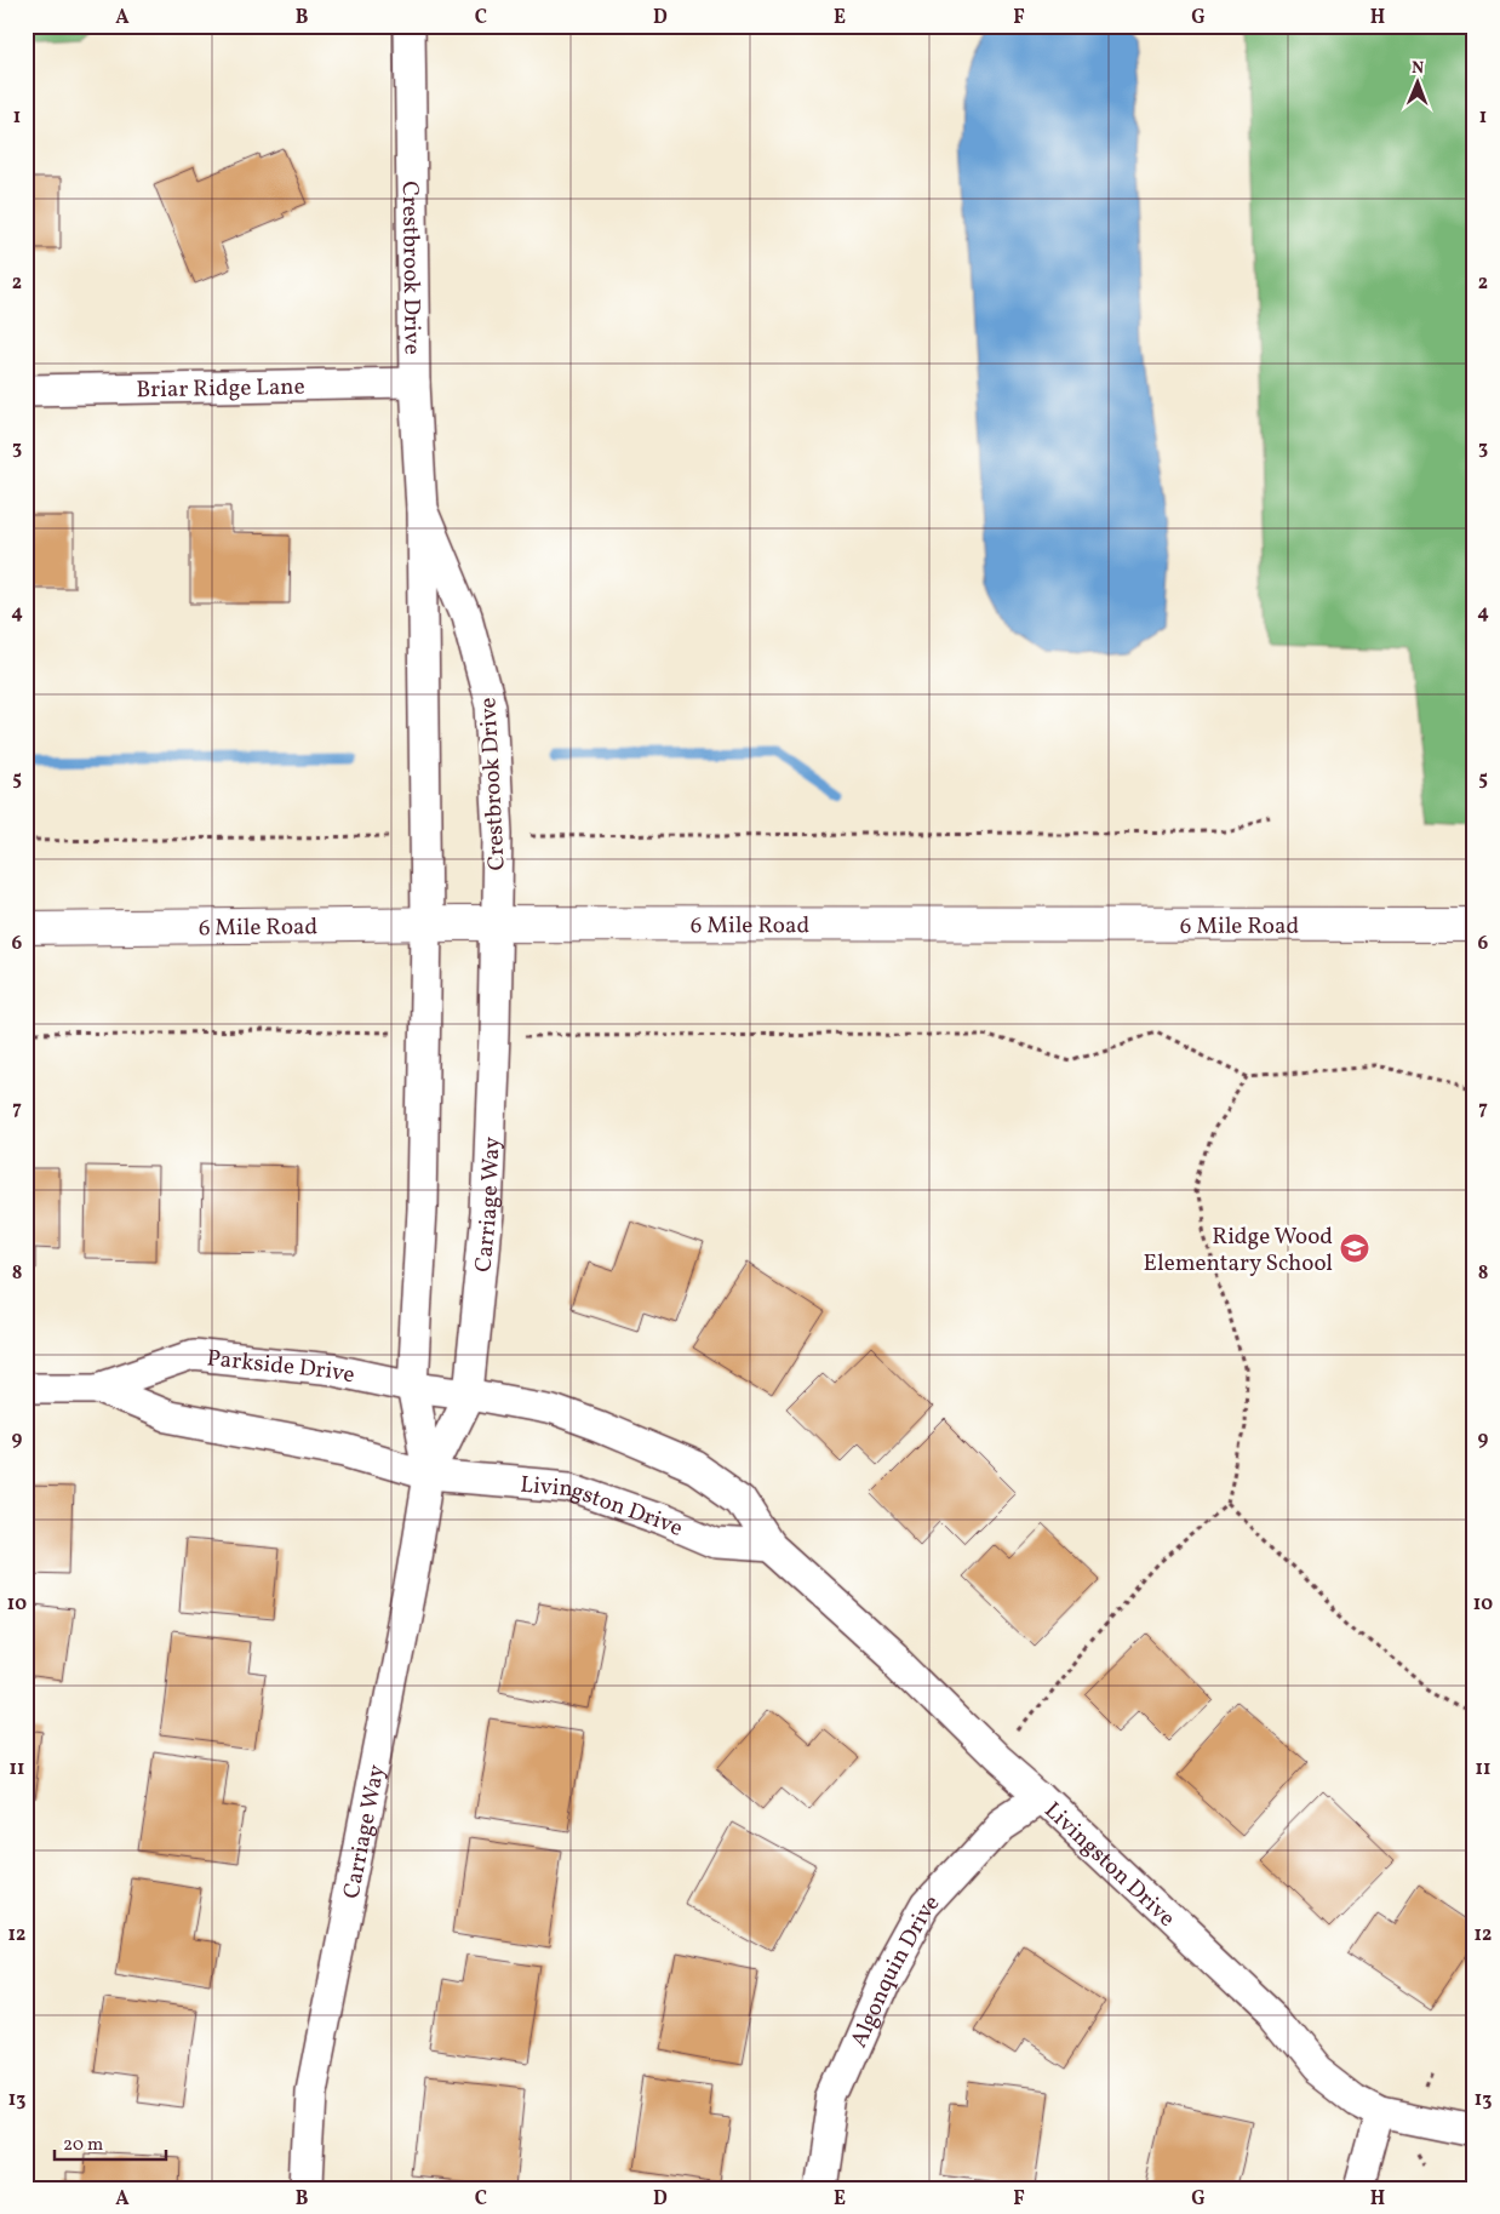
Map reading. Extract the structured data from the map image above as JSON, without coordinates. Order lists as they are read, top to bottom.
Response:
{
  "streets": {
    "street": [
      "Crestbrook Drive",
      "Briar Ridge Lane",
      "6 Mile Road",
      "Carriage Way",
      "Parkside Drive",
      "Livingston Drive",
      "Algonquin Drive"
    ]
  },
  "crossings": [
    ["Crestbrook Drive", "Briar Ridge Lane"],
    ["Crestbrook Drive", "6 Mile Road"],
    ["Crestbrook Drive", "Carriage Way"],
    ["6 Mile Road", "Carriage Way"],
    ["Carriage Way", "Parkside Drive"],
    ["Carriage Way", "Livingston Drive"],
    ["Parkside Drive", "Livingston Drive"],
    ["Livingston Drive", "Algonquin Drive"]
  ],
  "places": {
    "school or university": ["Ridge Wood Elementary School"]
  },
  "scale_bar": "20 m",
  "north": "top",
  "grid": {
    "columns": [
      "A",
      "B",
      "C",
      "D",
      "E",
      "F",
      "G",
      "H"
    ],
    "rows": [
      "1",
      "2",
      "3",
      "4",
      "5",
      "6",
      "7",
      "8",
      "9",
      "10",
      "11",
      "12",
      "13"
    ]
  }
}
